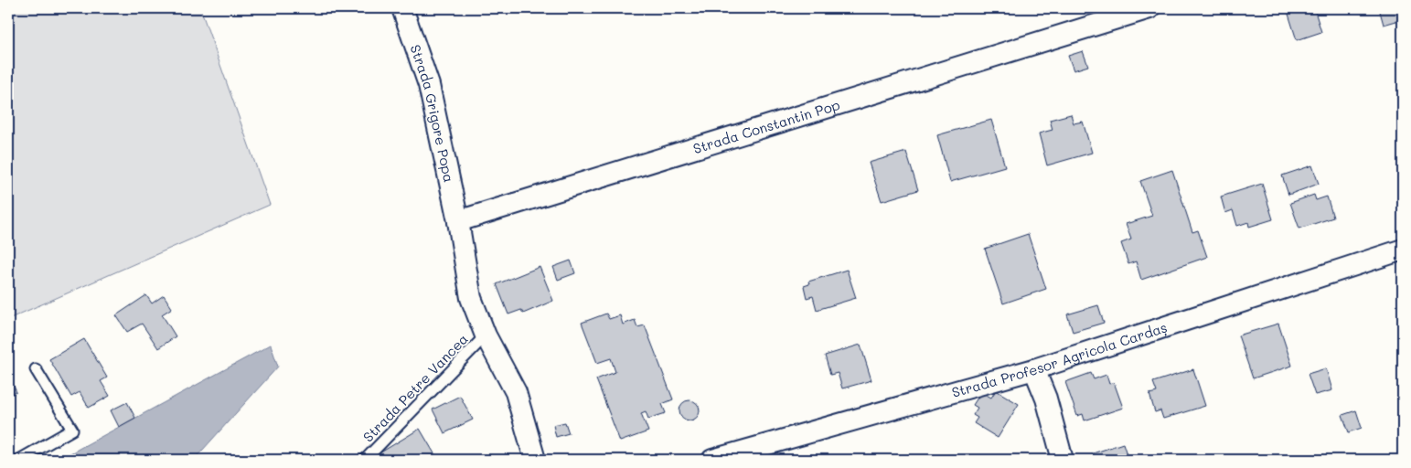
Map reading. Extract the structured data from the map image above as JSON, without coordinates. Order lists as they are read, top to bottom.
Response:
{
  "streets": {
    "street": ["Strada Grigore Popa", "Strada Constantin Pop", "Strada Profesor Agricola Cardaș"],
    "lane": ["Strada Petre Vancea"]
  },
  "crossings": [
    ["Strada Grigore Popa", "Strada Constantin Pop"]
  ]
}
